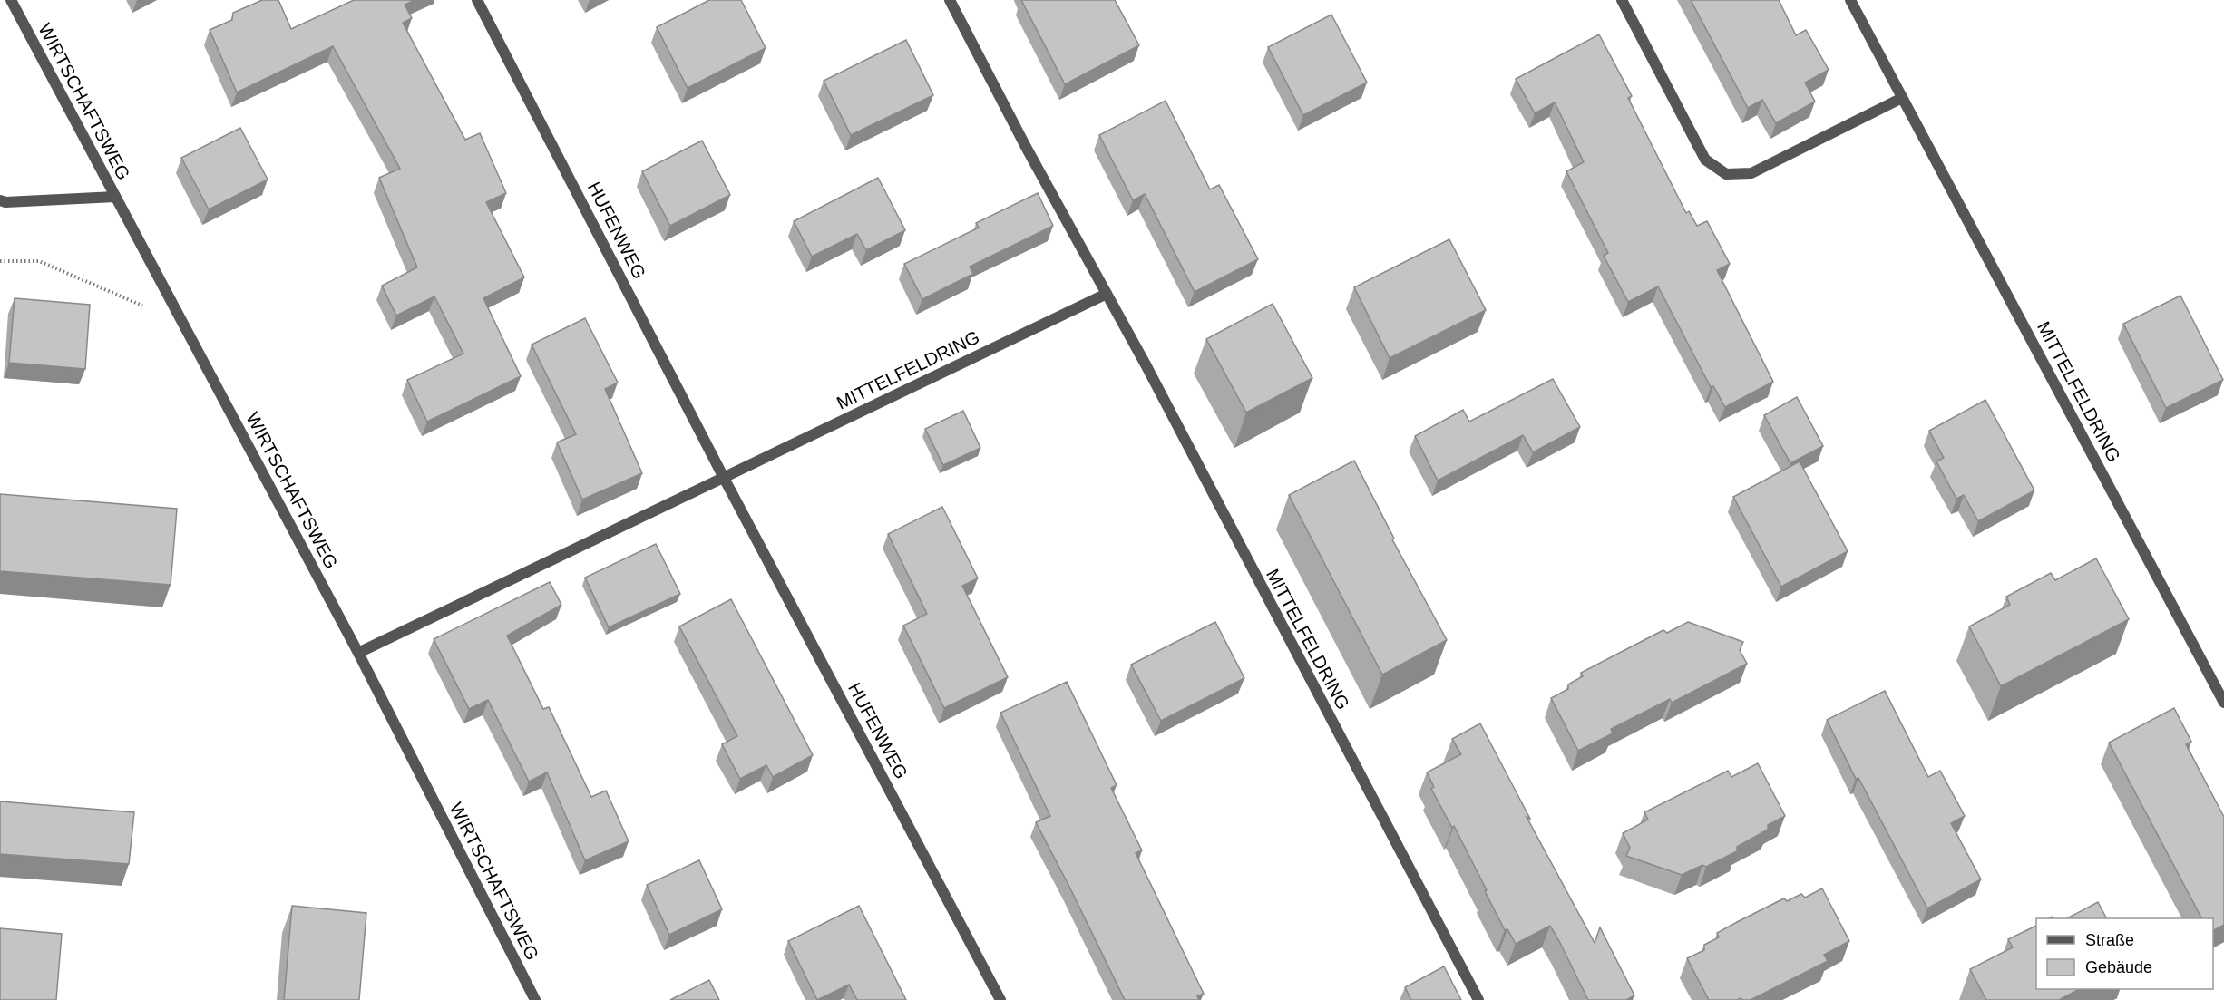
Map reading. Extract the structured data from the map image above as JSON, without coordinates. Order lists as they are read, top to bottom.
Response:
{
  "streets": {
    "street": ["WIRTSCHAFTSWEG", "HUFENWEG", "MITTELFELDRING"]
  },
  "crossings": [
    ["HUFENWEG", "MITTELFELDRING"]
  ],
  "legend": ["Straße", "Gebäude"]
}
